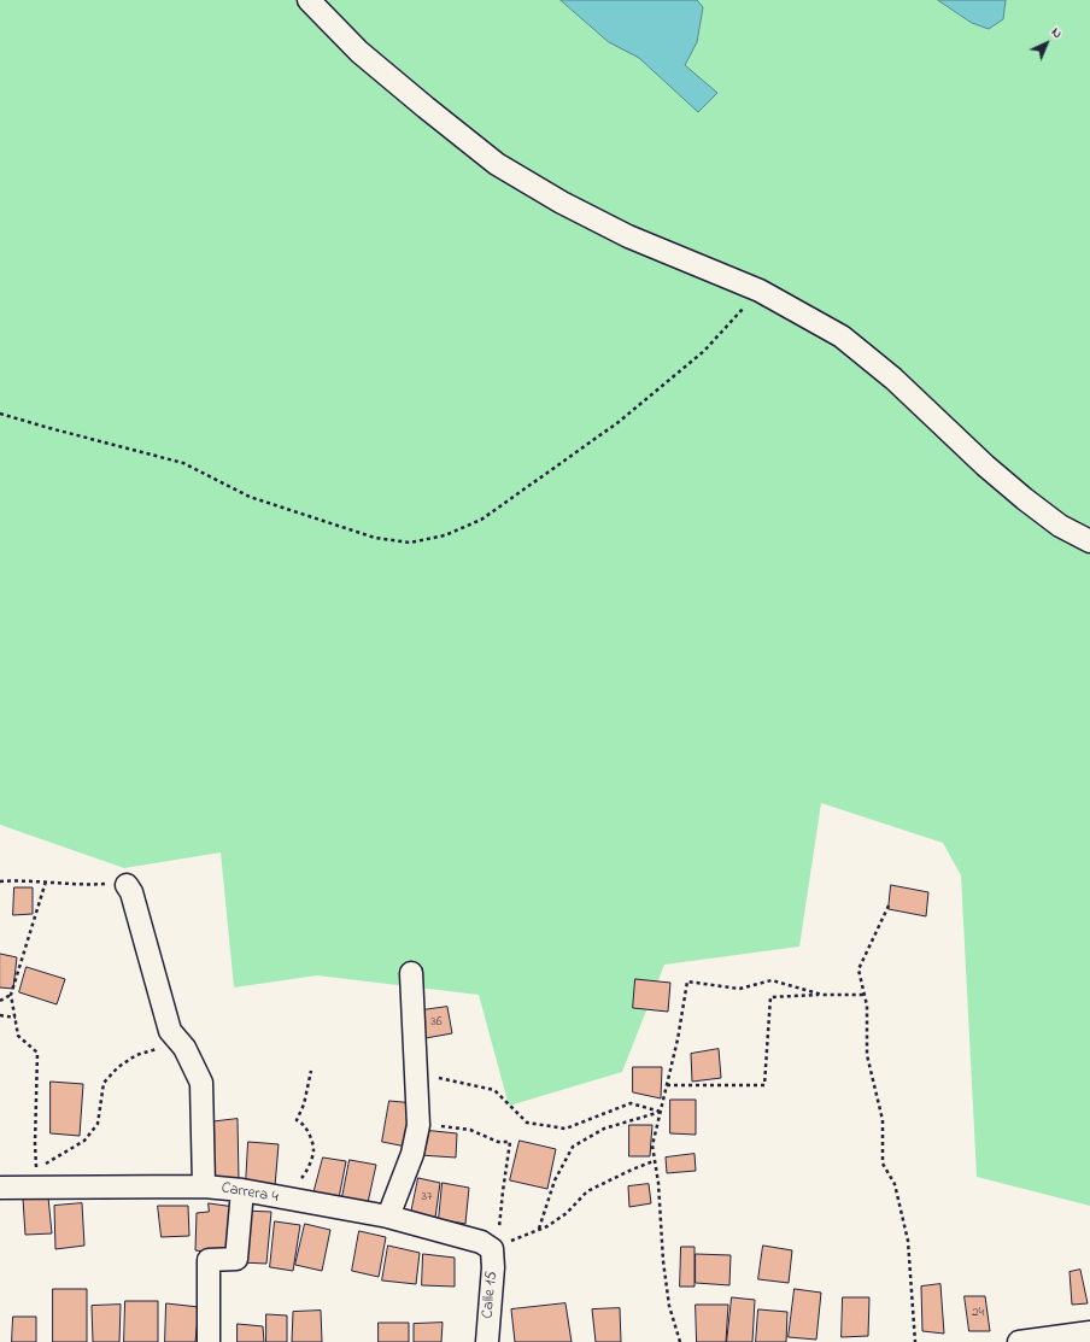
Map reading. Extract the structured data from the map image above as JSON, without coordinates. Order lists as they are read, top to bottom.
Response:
{
  "streets": {
    "street": ["Carrera 4", "Calle 15"]
  },
  "crossings": [
    ["Carrera 4", "Calle 15"]
  ],
  "house_numbers": ["36", "37", "24"],
  "north": "top right"
}
